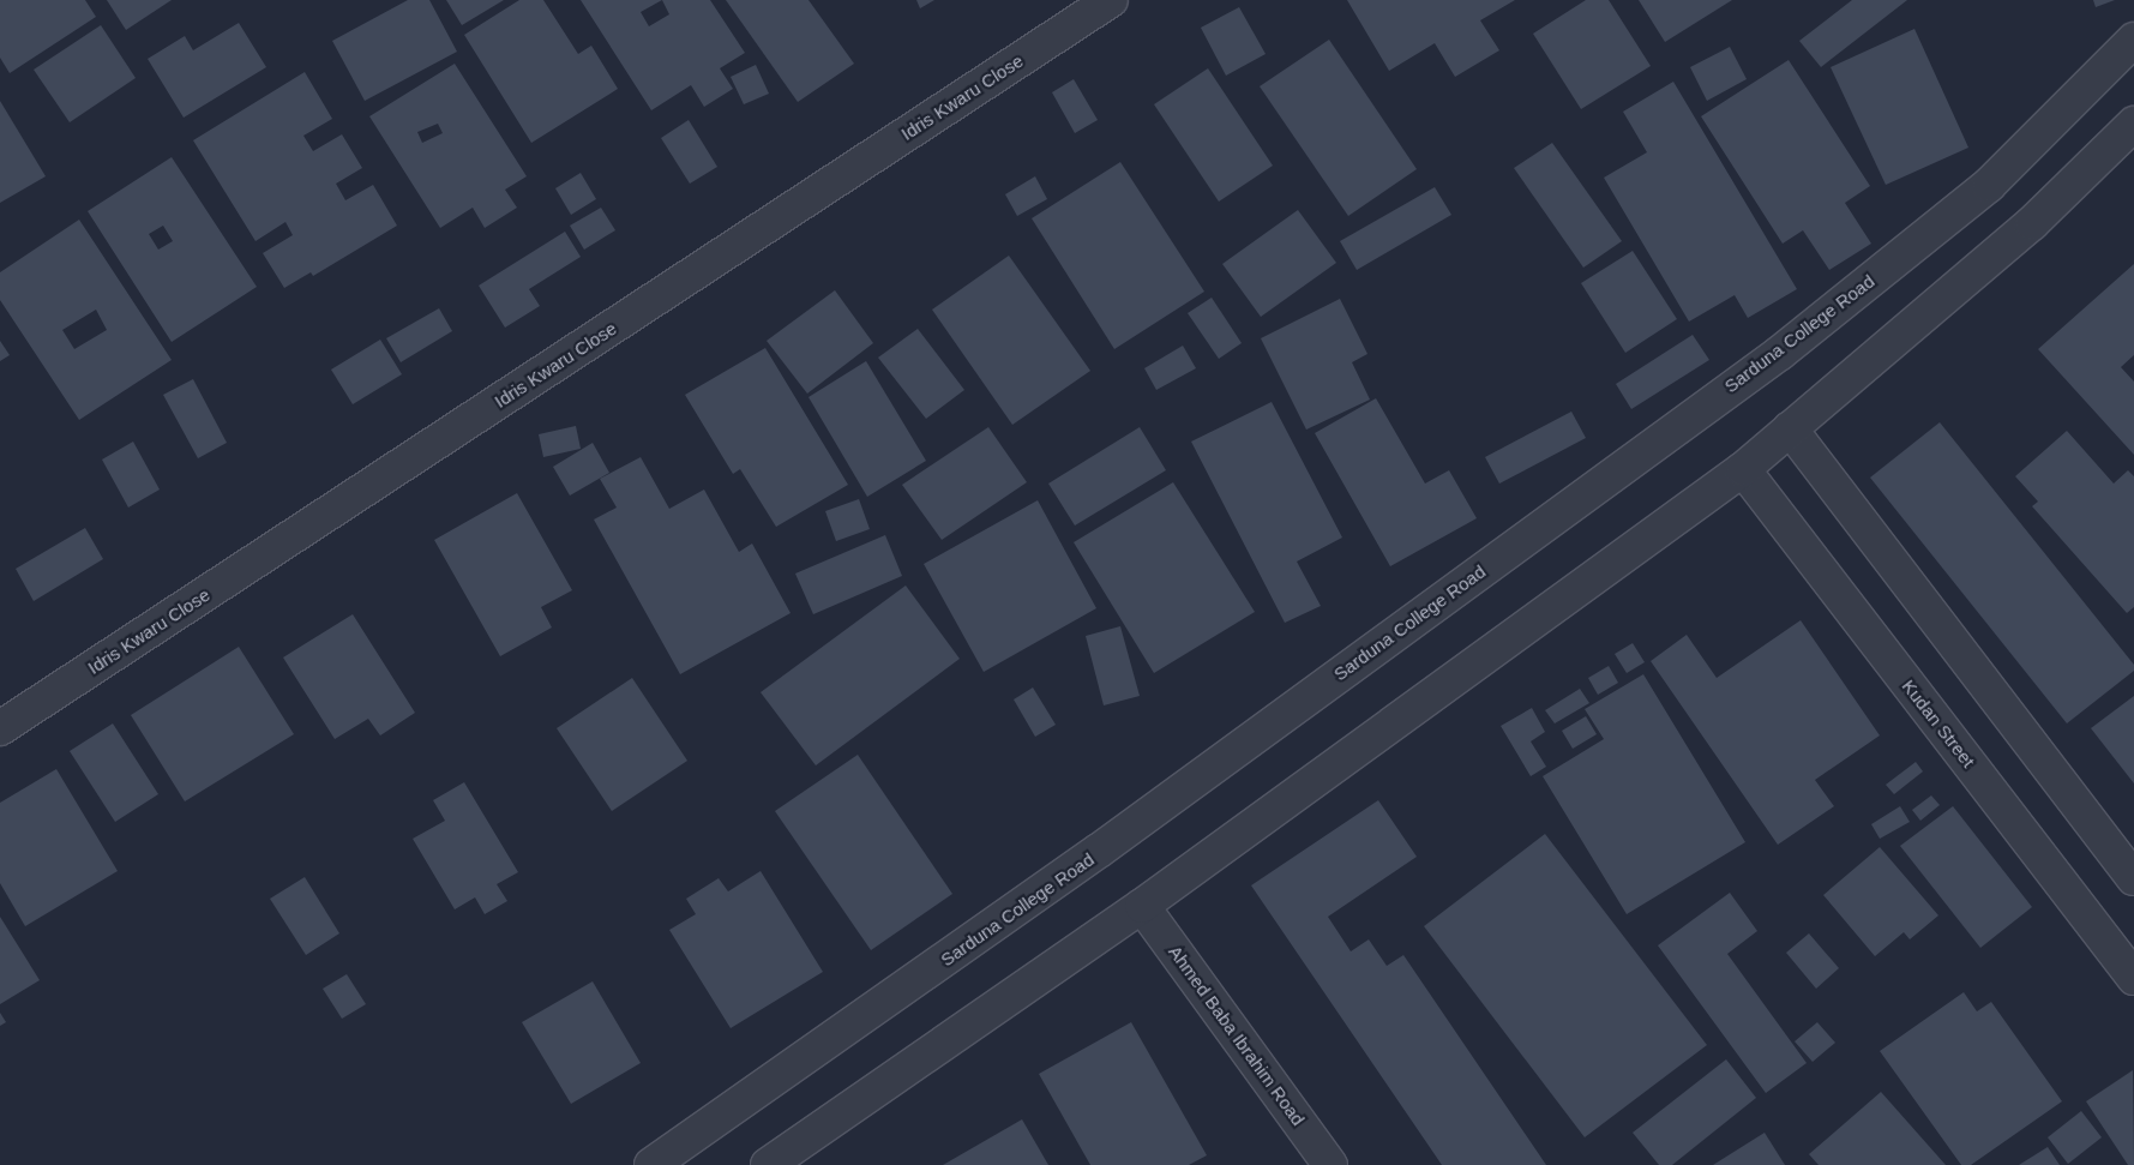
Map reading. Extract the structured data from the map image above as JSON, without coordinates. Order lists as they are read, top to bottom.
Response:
{
  "streets": {
    "street": [
      "Idris Kwaru Close",
      "Sarduna College Road",
      "Kudan Street",
      "Ahmed Baba Ibrahim Road"
    ]
  }
}
